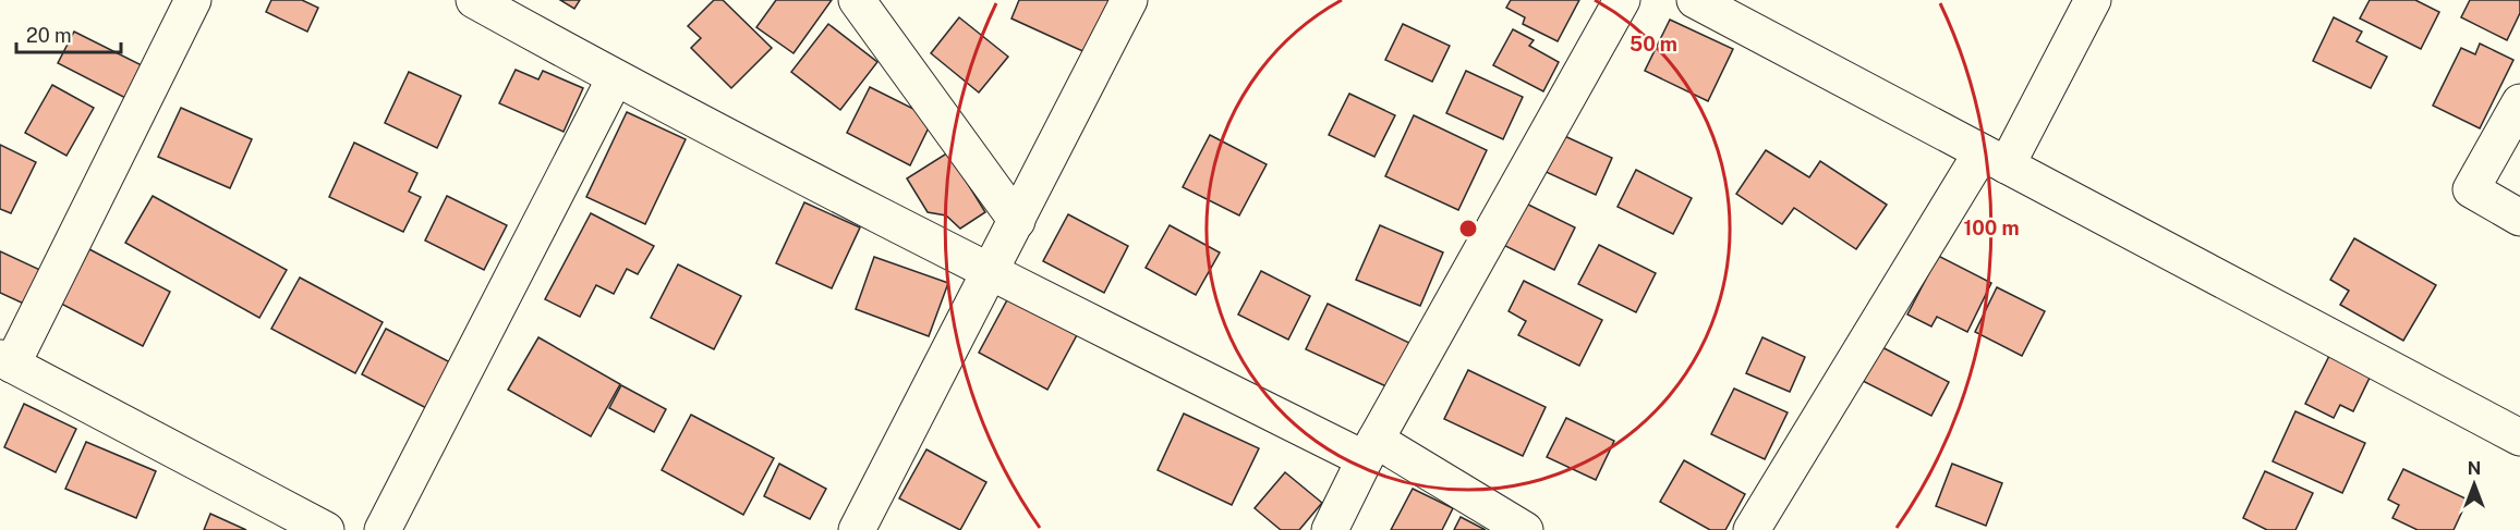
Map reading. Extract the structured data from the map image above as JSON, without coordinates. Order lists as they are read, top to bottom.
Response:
{
  "scale_bar": "20 m",
  "north": "top",
  "rings": ["50 m", "100 m"]
}
